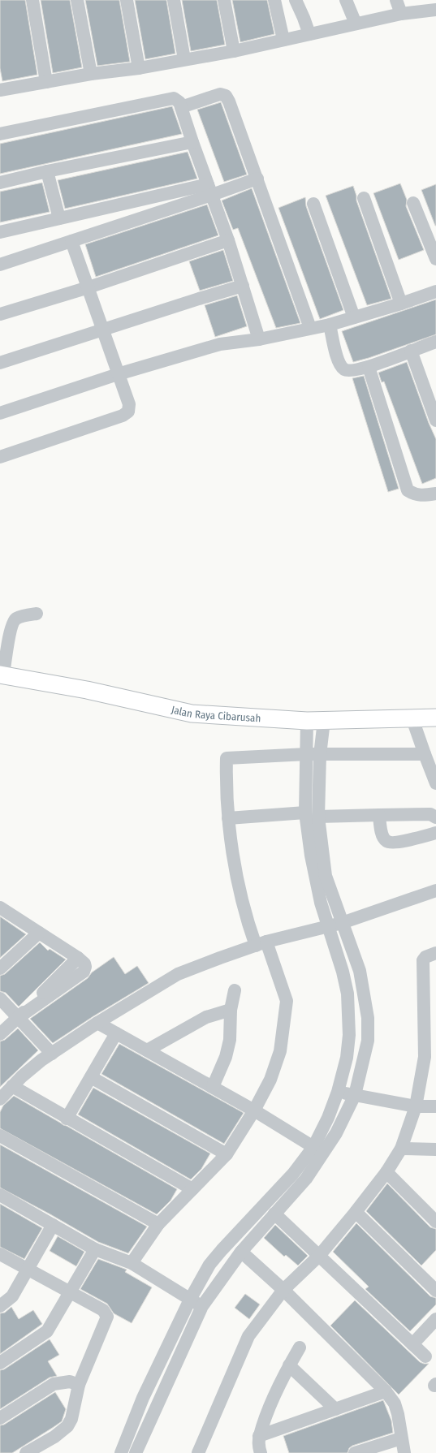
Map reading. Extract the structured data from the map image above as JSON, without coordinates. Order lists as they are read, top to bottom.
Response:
{
  "streets": {
    "main road": ["Jalan Raya Cibarusah"]
  }
}
